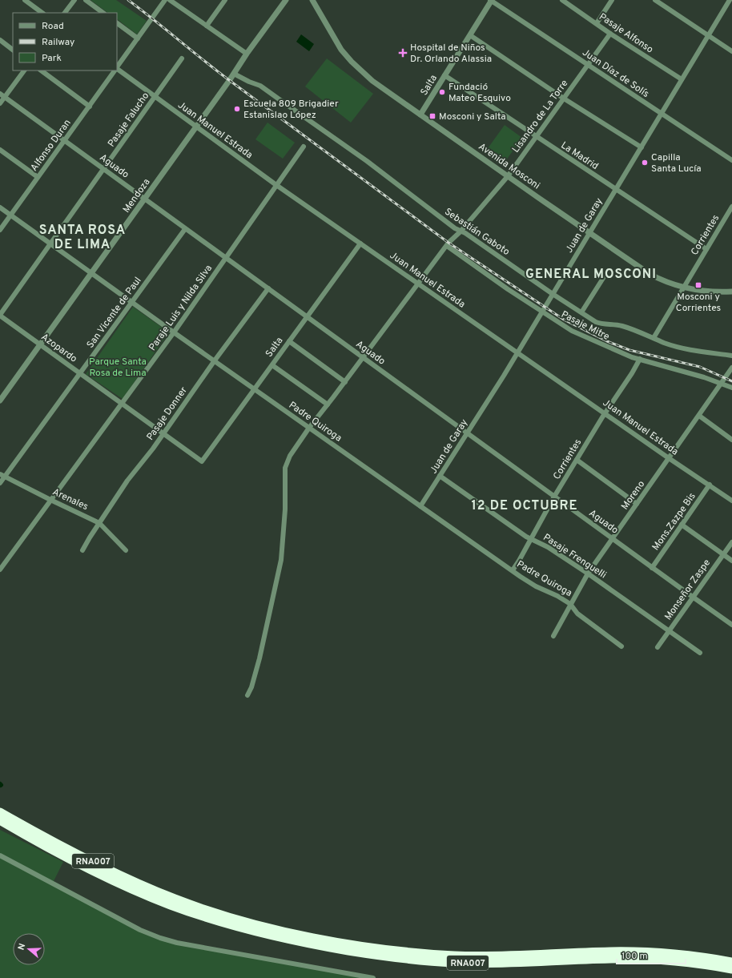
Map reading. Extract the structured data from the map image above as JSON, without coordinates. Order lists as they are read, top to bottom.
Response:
{
  "streets": {
    "highway": ["RNA007"],
    "street": [
      "Pasaje Alfonso",
      "Juan Díaz de Solís",
      "Salta",
      "Lisandro de La Torre",
      "Pasaje Falucho",
      "Juan Manuel Estrada",
      "Alfonso Duran",
      "La Madrid",
      "Aguado",
      "Avenida Mosconi",
      "Mendoza",
      "Juan de Garay",
      "Sebastián Gaboto",
      "Corrientes",
      "Paraje Luis y Nilda Silva",
      "San Vicente de Paul",
      "Pasaje Mitre",
      "Azopardo",
      "Pasaje Donner",
      "Padre Quiroga",
      "Moreno",
      "Arenales",
      "Mons.Zazpe Bis",
      "Pasaje Frenguelli",
      "Monseñor Zaspe"
    ]
  },
  "crossings": [
    ["Pasaje Alfonso", "Lisandro de La Torre"],
    ["Pasaje Alfonso", "Juan de Garay"],
    ["Juan Díaz de Solís", "Salta"],
    ["Juan Díaz de Solís", "Lisandro de La Torre"],
    ["Juan Díaz de Solís", "Juan de Garay"],
    ["Salta", "Juan Manuel Estrada"],
    ["Salta", "La Madrid"],
    ["Salta", "Aguado"],
    ["Salta", "Avenida Mosconi"],
    ["Salta", "Azopardo"],
    ["Salta", "Padre Quiroga"],
    ["Lisandro de La Torre", "Juan Manuel Estrada"],
    ["Lisandro de La Torre", "La Madrid"],
    ["Lisandro de La Torre", "Aguado"],
    ["Lisandro de La Torre", "Avenida Mosconi"],
    ["Lisandro de La Torre", "Sebastián Gaboto"],
    ["Lisandro de La Torre", "Pasaje Mitre"],
    ["Lisandro de La Torre", "Padre Quiroga"],
    ["Pasaje Falucho", "Juan Manuel Estrada"],
    ["Pasaje Falucho", "Aguado"],
    ["Pasaje Falucho", "Azopardo"],
    ["Pasaje Falucho", "Padre Quiroga"],
    ["Juan Manuel Estrada", "Mendoza"],
    ["Juan Manuel Estrada", "Juan de Garay"],
    ["Juan Manuel Estrada", "Corrientes"],
    ["Juan Manuel Estrada", "Paraje Luis y Nilda Silva"],
    ["Juan Manuel Estrada", "Moreno"],
    ["Juan Manuel Estrada", "Mons.Zazpe Bis"],
    ["Alfonso Duran", "Aguado"],
    ["Alfonso Duran", "Padre Quiroga"],
    ["La Madrid", "Juan de Garay"],
    ["La Madrid", "Corrientes"],
    ["Aguado", "Mendoza"],
    ["Aguado", "Juan de Garay"],
    ["Aguado", "Corrientes"],
    ["Aguado", "Paraje Luis y Nilda Silva"],
    ["Aguado", "San Vicente de Paul"],
    ["Aguado", "Pasaje Donner"],
    ["Aguado", "Moreno"],
    ["Aguado", "Mons.Zazpe Bis"],
    ["Aguado", "Monseñor Zaspe"],
    ["Avenida Mosconi", "Juan de Garay"],
    ["Avenida Mosconi", "Corrientes"],
    ["Mendoza", "Sebastián Gaboto"],
    ["Mendoza", "Azopardo"],
    ["Mendoza", "Padre Quiroga"],
    ["Juan de Garay", "Sebastián Gaboto"],
    ["Juan de Garay", "Pasaje Mitre"],
    ["Juan de Garay", "Padre Quiroga"],
    ["Juan de Garay", "Pasaje Frenguelli"],
    ["Sebastián Gaboto", "Corrientes"],
    ["Corrientes", "Pasaje Mitre"],
    ["Corrientes", "Padre Quiroga"],
    ["Corrientes", "Pasaje Frenguelli"],
    ["Paraje Luis y Nilda Silva", "Azopardo"],
    ["Paraje Luis y Nilda Silva", "Padre Quiroga"],
    ["Paraje Luis y Nilda Silva", "Arenales"],
    ["San Vicente de Paul", "Azopardo"],
    ["San Vicente de Paul", "Padre Quiroga"],
    ["San Vicente de Paul", "Arenales"],
    ["Pasaje Mitre", "Moreno"],
    ["Azopardo", "Pasaje Donner"],
    ["Pasaje Donner", "Padre Quiroga"],
    ["Pasaje Donner", "Arenales"],
    ["Padre Quiroga", "Moreno"],
    ["Moreno", "Pasaje Frenguelli"],
    ["Pasaje Frenguelli", "Monseñor Zaspe"]
  ],
  "districts": ["SANTA ROSA DE LIMA", "GENERAL MOSCONI", "12 DE OCTUBRE"],
  "parks": ["Parque Santa Rosa de Lima"],
  "places": {
    "health": ["Hospital de Niños Dr. Orlando Alassia"],
    "other": ["Fundació Mateo Esquivo", "Escuela 809 Brigadier Estanislao López", "Capilla Santa Lucía"],
    "transit": ["Mosconi y Salta", "Mosconi y Corrientes"]
  },
  "legend": ["Road", "Railway", "Park"],
  "scale_bar": "100 m",
  "north": "left"
}
